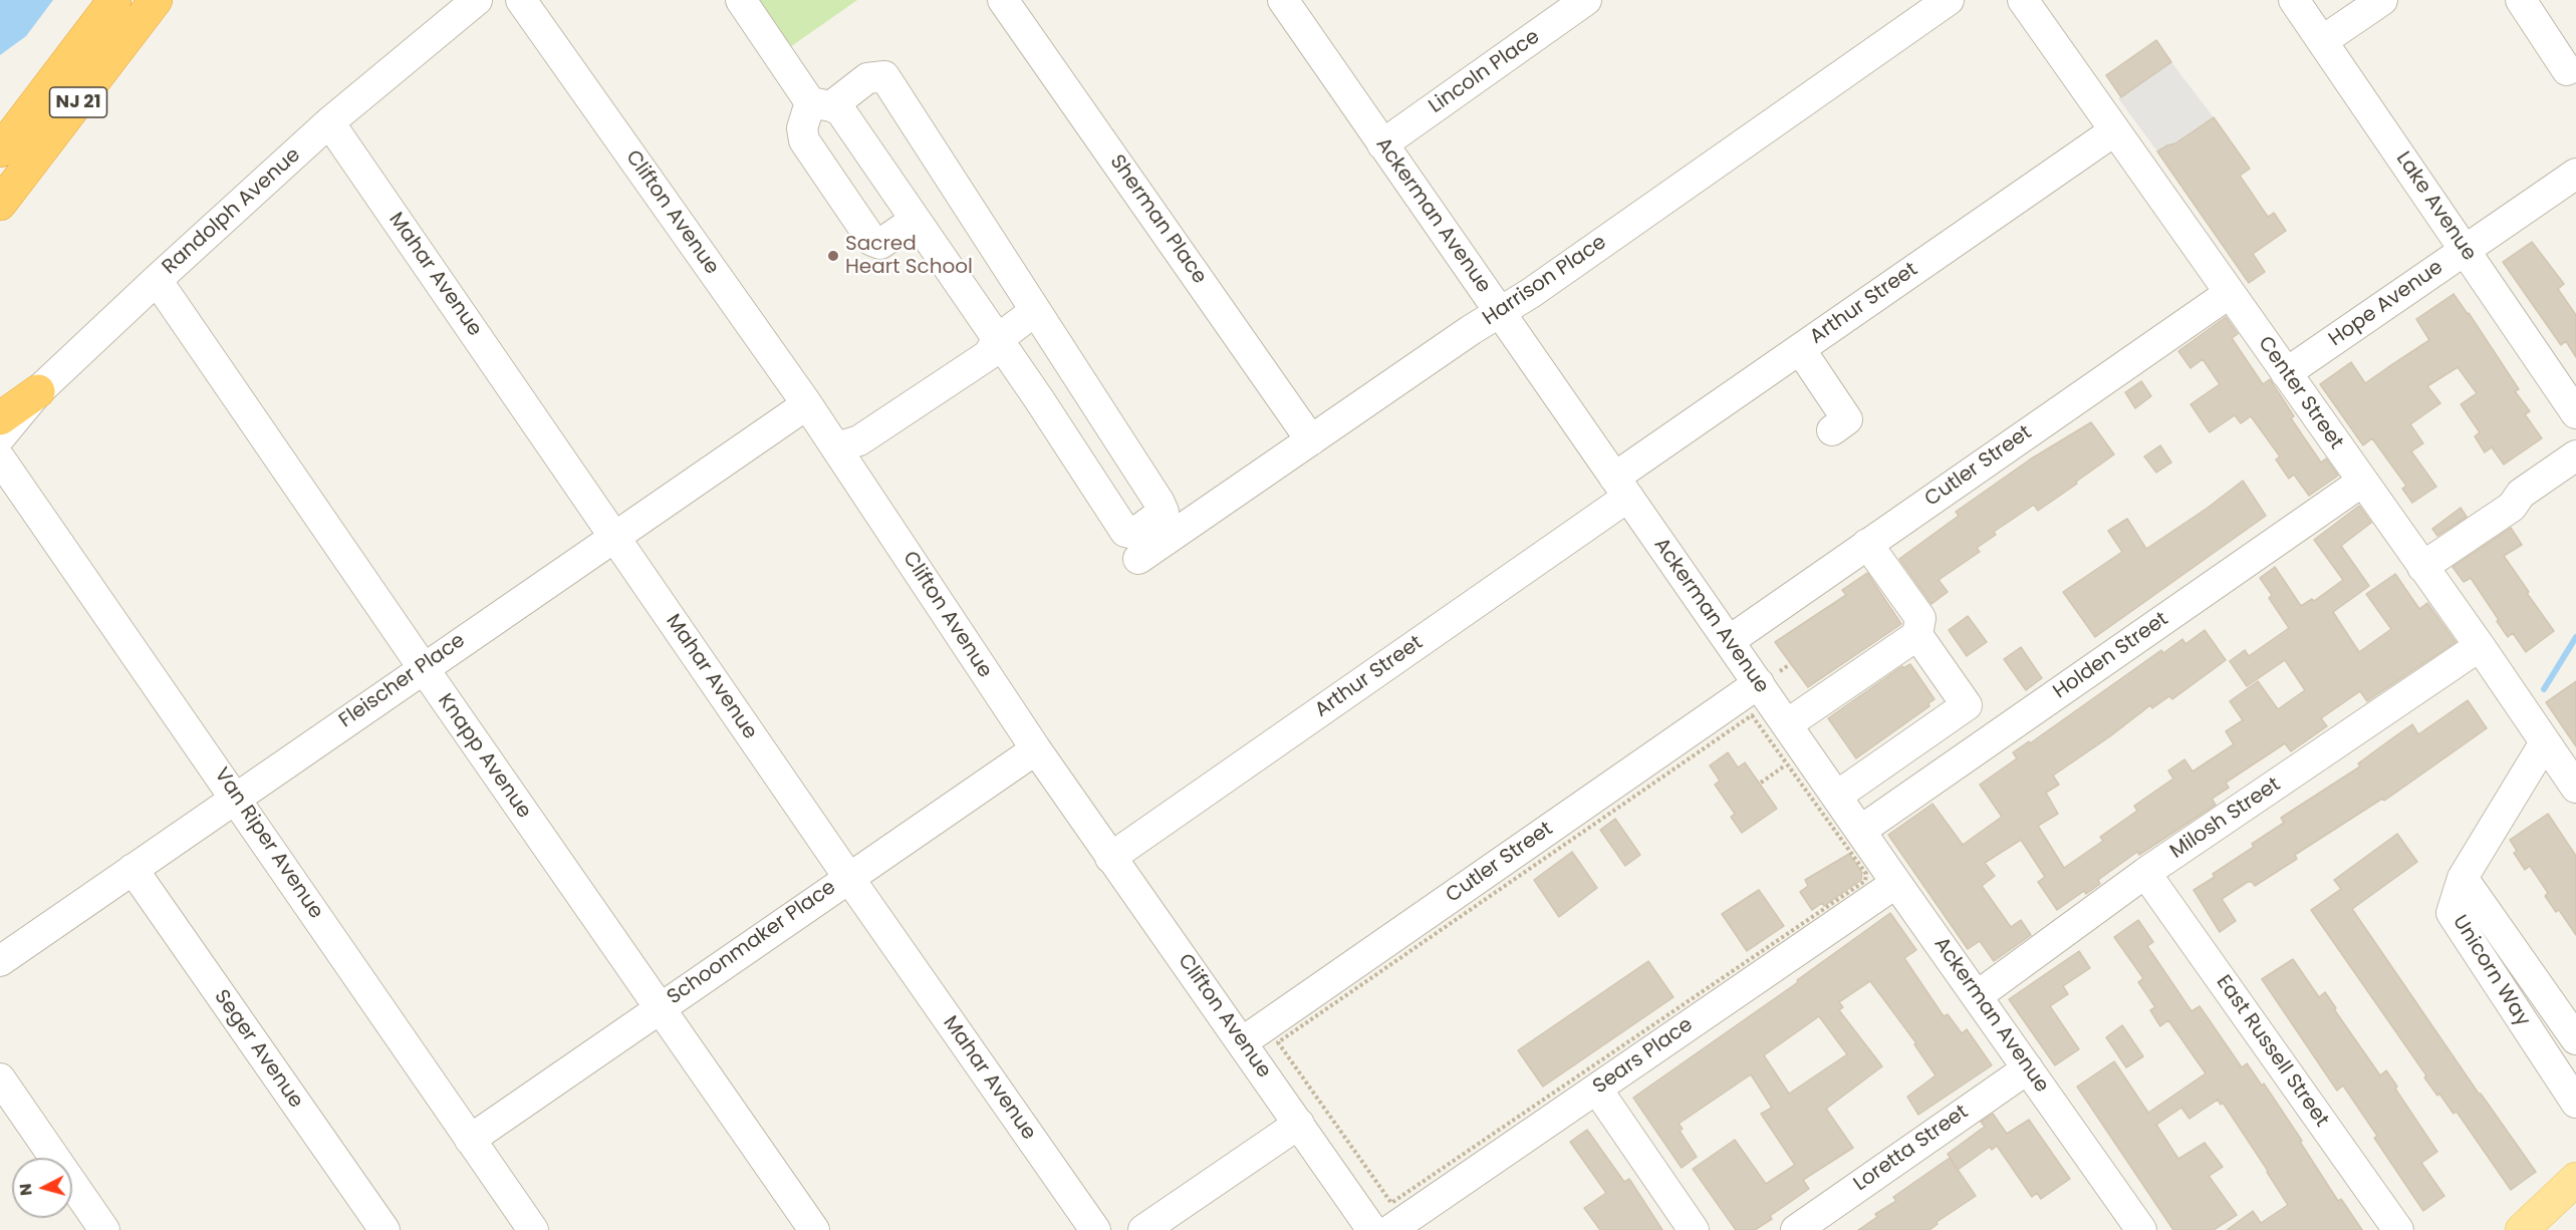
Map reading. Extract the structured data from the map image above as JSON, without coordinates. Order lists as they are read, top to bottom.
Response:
{
  "streets": {
    "highway": ["NJ 21"],
    "street": [
      "Lincoln Place",
      "Lake Avenue",
      "Randolph Avenue",
      "Clifton Avenue",
      "Ackerman Avenue",
      "Sherman Place",
      "Mahar Avenue",
      "Harrison Place",
      "Arthur Street",
      "Hope Avenue",
      "Center Street",
      "Cutler Street",
      "Holden Street",
      "Fleischer Place",
      "Knapp Avenue",
      "Milosh Street",
      "Van Riper Avenue",
      "Schoonmaker Place",
      "Unicorn Way",
      "Seger Avenue",
      "East Russell Street",
      "Sears Place",
      "Loretta Street"
    ]
  },
  "crossings": [
    ["Lincoln Place", "Ackerman Avenue"],
    ["Lake Avenue", "Hope Avenue"],
    ["Randolph Avenue", "Mahar Avenue"],
    ["Randolph Avenue", "Knapp Avenue"],
    ["Clifton Avenue", "Arthur Street"],
    ["Clifton Avenue", "Cutler Street"],
    ["Clifton Avenue", "Fleischer Place"],
    ["Clifton Avenue", "Schoonmaker Place"],
    ["Ackerman Avenue", "Harrison Place"],
    ["Ackerman Avenue", "Arthur Street"],
    ["Ackerman Avenue", "Cutler Street"],
    ["Ackerman Avenue", "Holden Street"],
    ["Ackerman Avenue", "Milosh Street"],
    ["Ackerman Avenue", "Sears Place"],
    ["Ackerman Avenue", "Loretta Street"],
    ["Sherman Place", "Harrison Place"],
    ["Mahar Avenue", "Fleischer Place"],
    ["Mahar Avenue", "Schoonmaker Place"],
    ["Arthur Street", "Center Street"],
    ["Hope Avenue", "Center Street"],
    ["Center Street", "Cutler Street"],
    ["Center Street", "Holden Street"],
    ["Center Street", "Milosh Street"],
    ["Center Street", "Unicorn Way"],
    ["Fleischer Place", "Knapp Avenue"],
    ["Fleischer Place", "Van Riper Avenue"],
    ["Fleischer Place", "Seger Avenue"],
    ["Knapp Avenue", "Schoonmaker Place"],
    ["Milosh Street", "East Russell Street"],
    ["Van Riper Avenue", "Schoonmaker Place"]
  ],
  "places": ["Sacred Heart School"],
  "north": "left"
}
